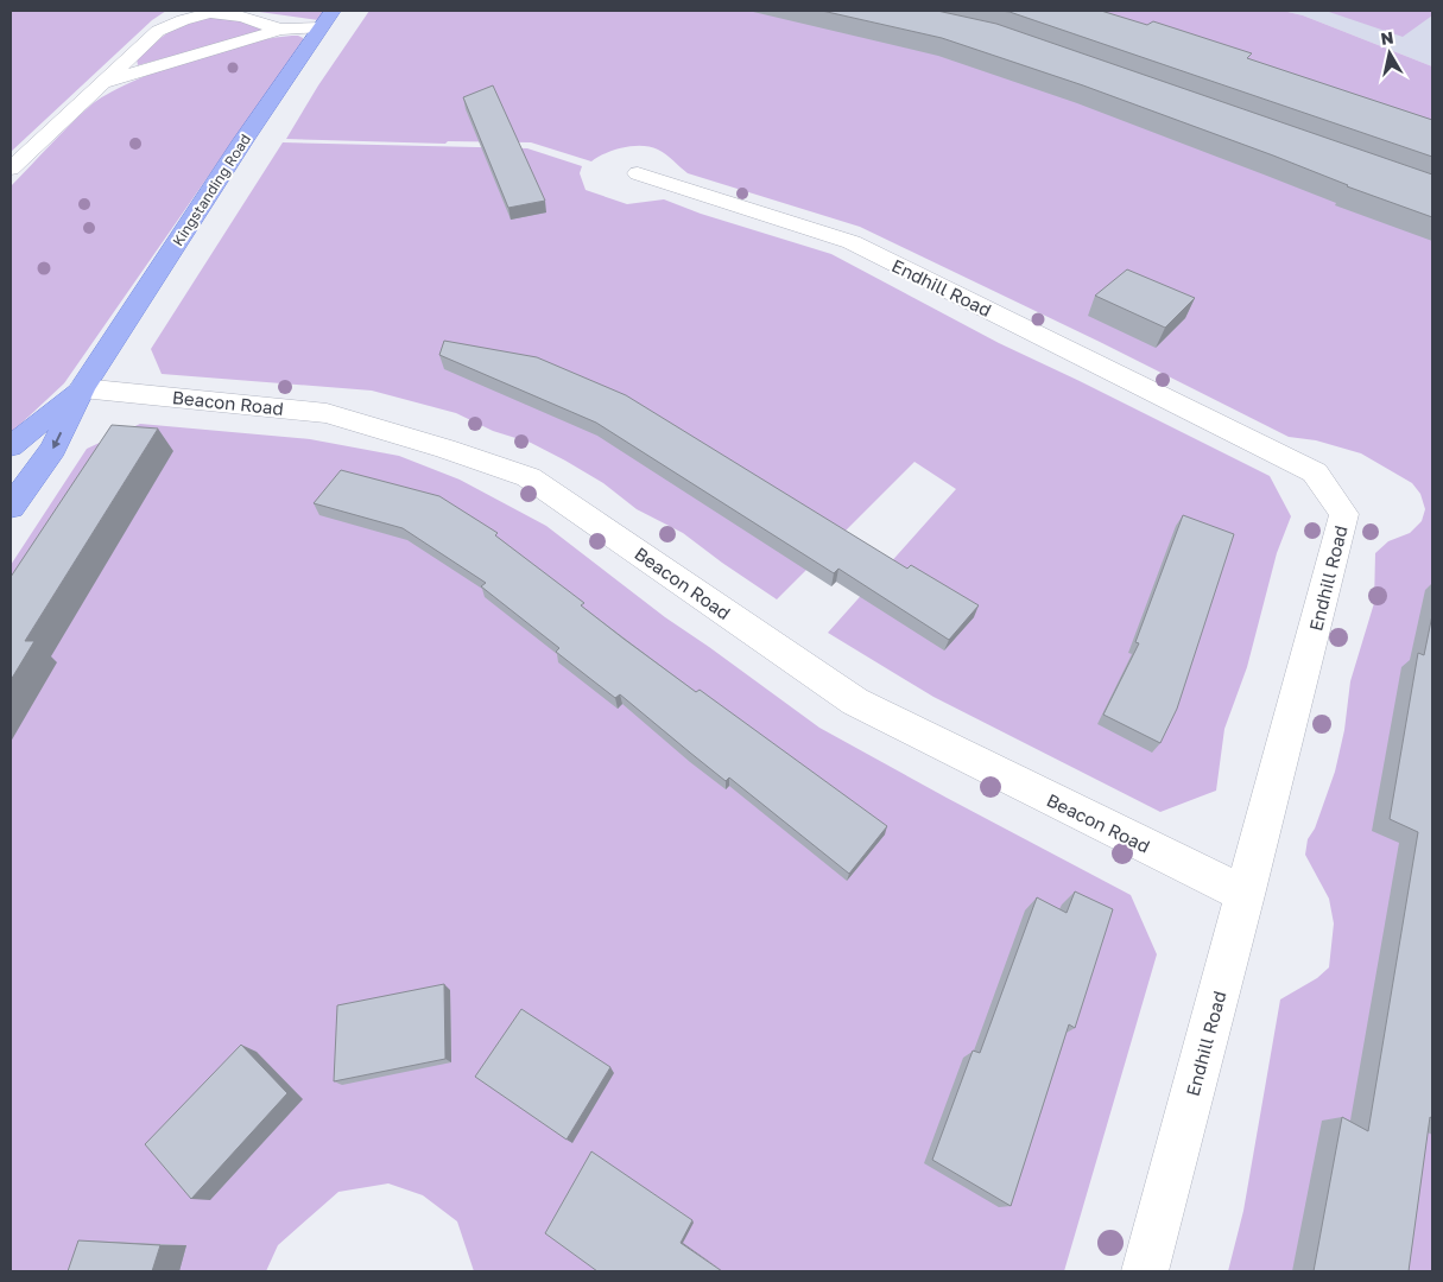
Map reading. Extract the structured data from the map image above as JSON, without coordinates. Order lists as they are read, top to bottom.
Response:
{
  "streets": {
    "main road": ["Kingstanding Road"],
    "street": ["Endhill Road", "Beacon Road"]
  },
  "crossings": [
    ["Kingstanding Road", "Beacon Road"],
    ["Endhill Road", "Beacon Road"]
  ],
  "north": "top"
}
